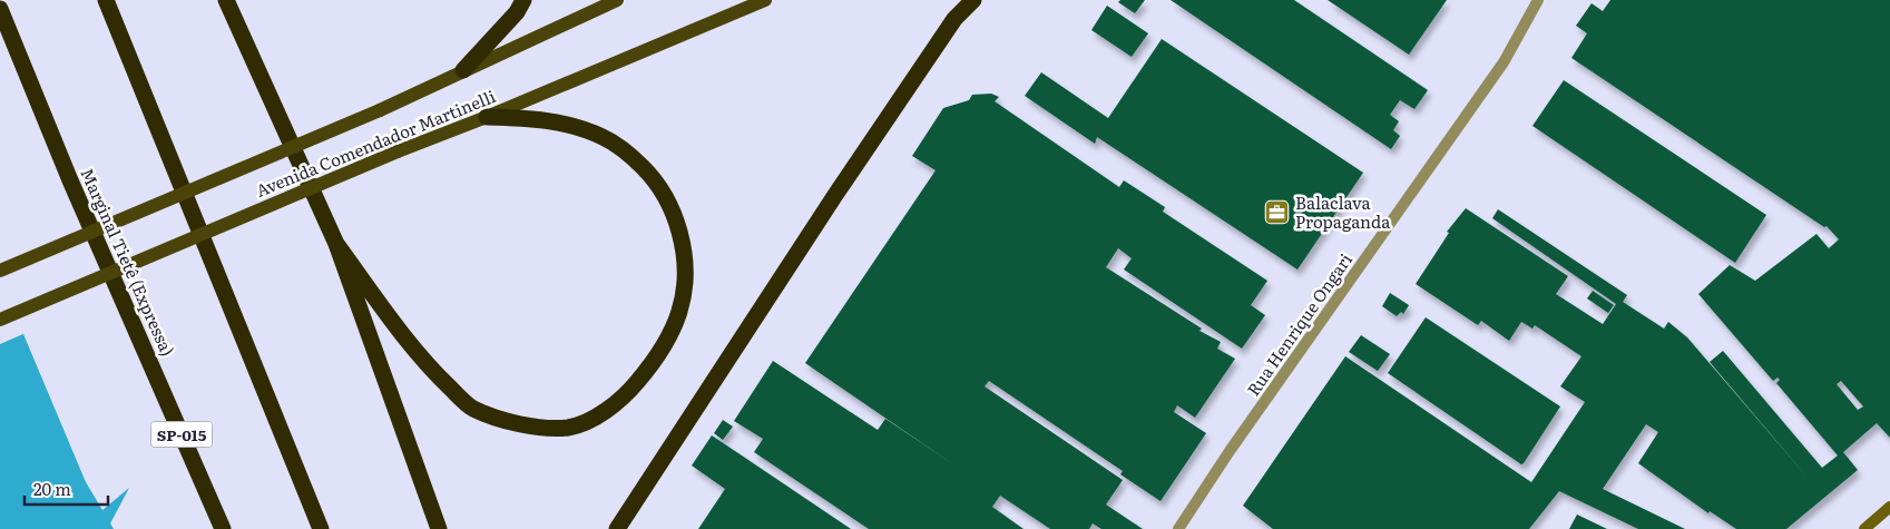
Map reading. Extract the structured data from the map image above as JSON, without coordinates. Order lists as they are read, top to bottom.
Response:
{
  "streets": {
    "highway": ["Marginal Tietê (Expressa)", "SP-015"],
    "main road": ["Avenida Comendador Martinelli"],
    "street": ["Rua Henrique Ongari"]
  },
  "places": {
    "office": ["Balaclava Propaganda"]
  },
  "scale_bar": "20 m"
}
